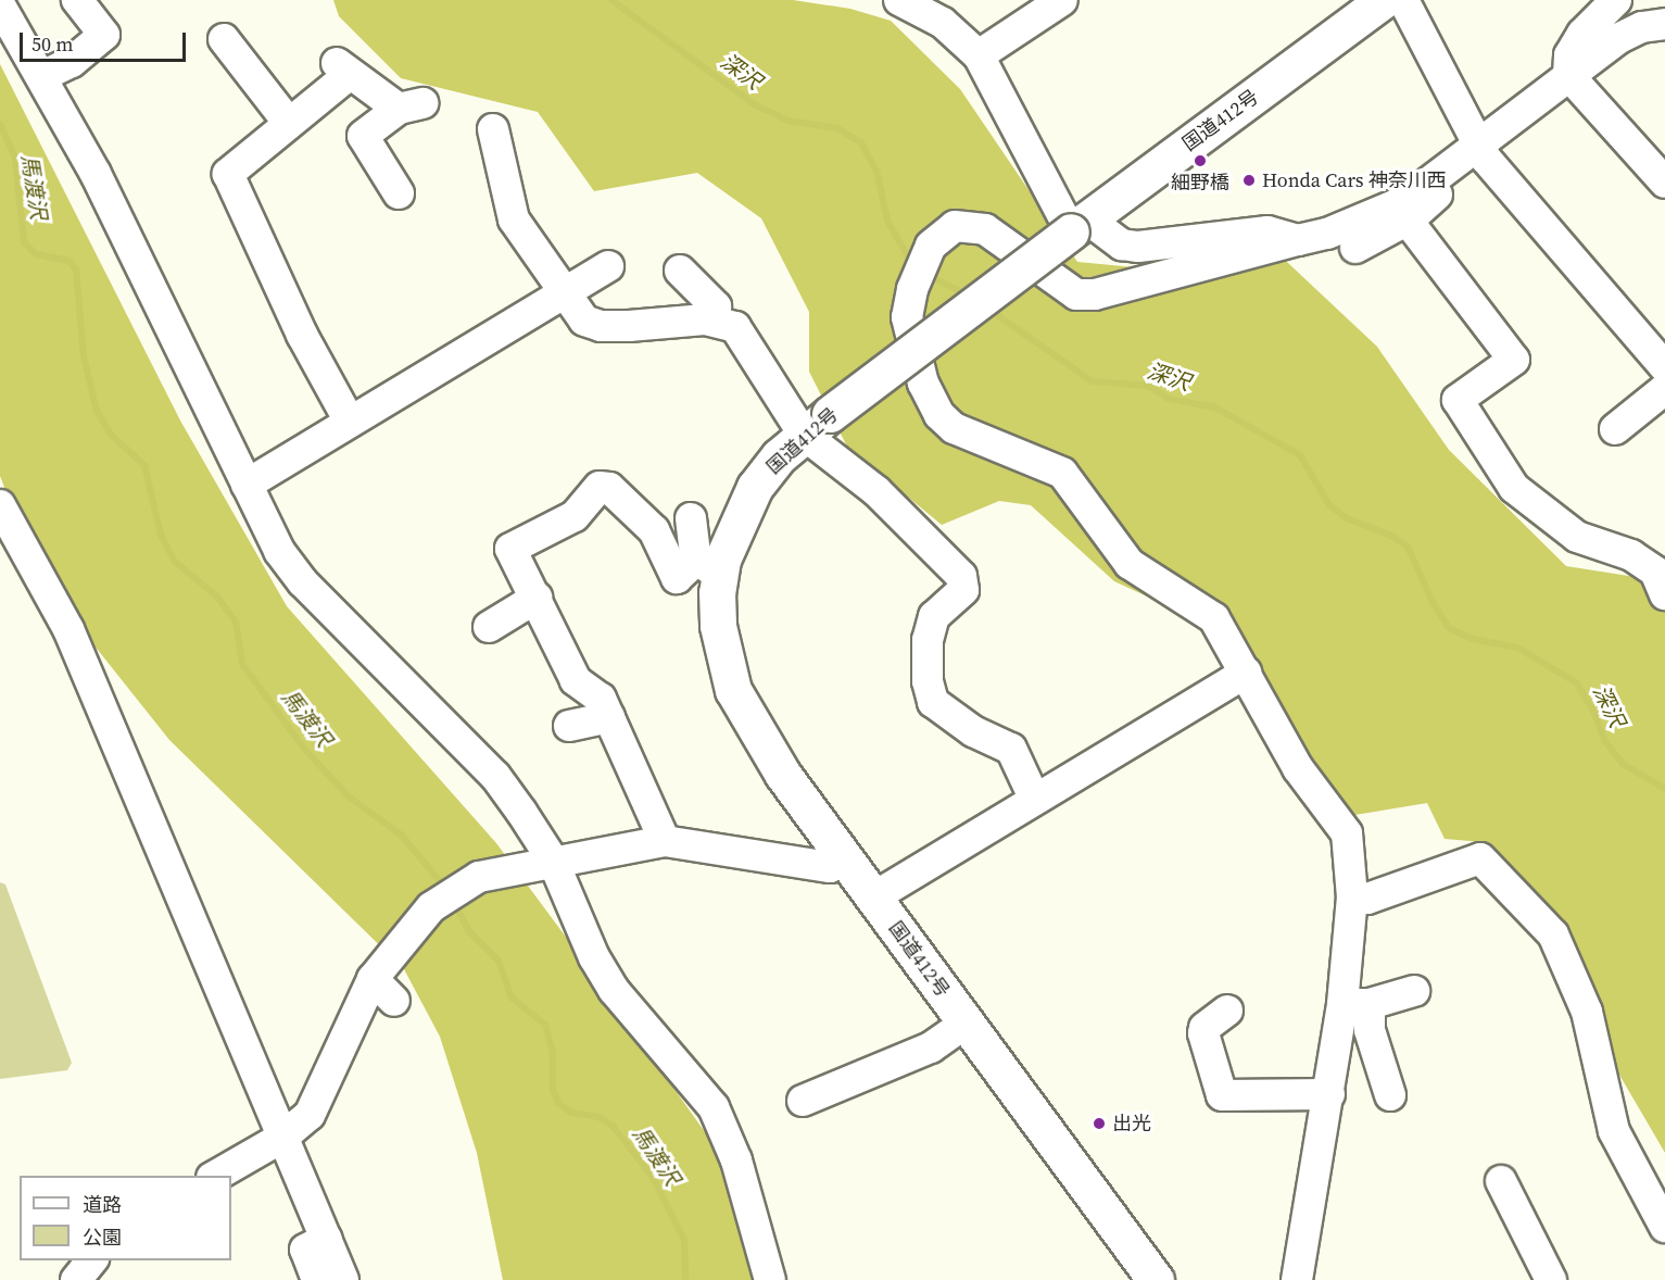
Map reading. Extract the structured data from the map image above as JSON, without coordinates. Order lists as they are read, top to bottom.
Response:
{
  "streets": {
    "highway": ["国道412号"]
  },
  "water": ["深沢", "馬渡沢"],
  "places": ["細野橋", "Honda Cars 神奈川西", "出光"],
  "legend": ["道路", "公園"],
  "scale_bar": "50 m"
}
